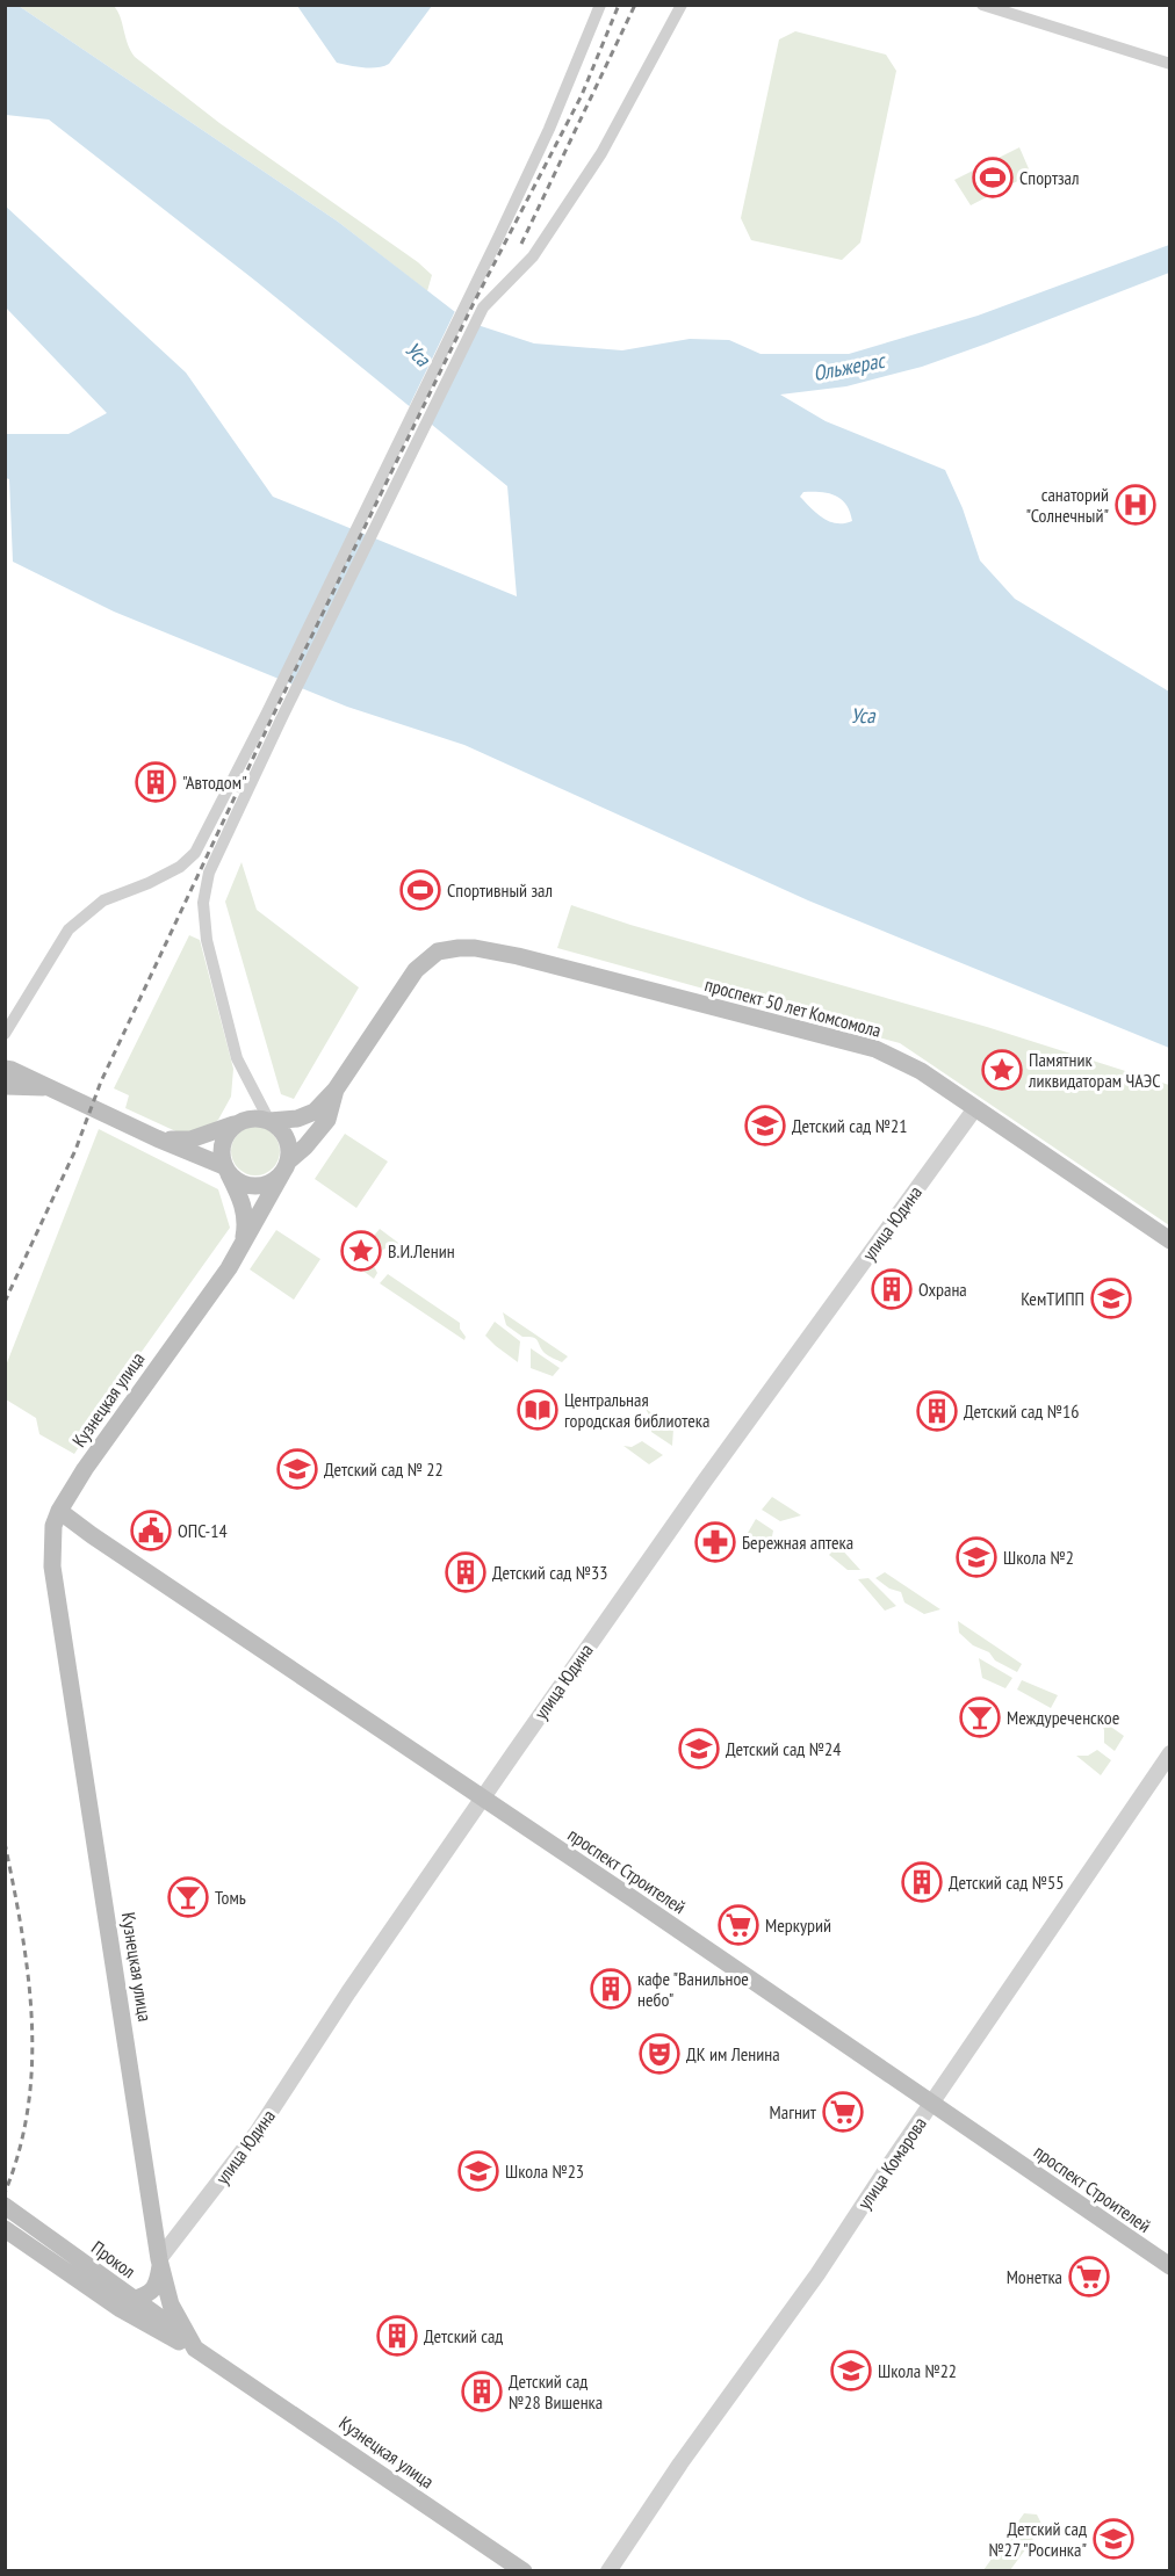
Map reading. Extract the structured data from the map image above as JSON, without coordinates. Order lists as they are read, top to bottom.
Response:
{
  "streets": {
    "main road": [
      "проспект 50 лет Комсомола",
      "Кузнецкая улица",
      "проспект Строителей",
      "Прокол"
    ],
    "street": ["улица Юдина", "улица Комарова"]
  },
  "crossings": [
    ["проспект 50 лет Комсомола", "улица Юдина"],
    ["улица Юдина", "Кузнецкая улица"],
    ["улица Юдина", "проспект Строителей"],
    ["Кузнецкая улица", "проспект Строителей"],
    ["Кузнецкая улица", "Прокол"],
    ["проспект Строителей", "улица Комарова"]
  ],
  "water": ["Уса", "Ольжерас"],
  "places": {
    "sports": ["Спортзал", "Спортивный зал"],
    "hospital": ["санаторий \"Солнечный\""],
    "building": [
      "\"Автодом\"",
      "Охрана",
      "Детский сад №16",
      "Детский сад №33",
      "Детский сад №55",
      "кафе \"Ванильное небо\"",
      "Детский сад",
      "Детский сад №28 Вишенка"
    ],
    "place": ["Памятник ликвидаторам ЧАЭС", "В.И.Ленин"],
    "school or university": [
      "Детский сад №21",
      "КемТИПП",
      "Детский сад № 22",
      "Школа №2",
      "Детский сад №24",
      "Школа №23",
      "Школа №22",
      "Детский сад №27 \"Росинка\""
    ],
    "library": ["Центральная городская библиотека"],
    "public building": ["ОПС-14"],
    "pharmacy": ["Бережная аптека"],
    "bar": ["Междуреченское", "Томь"],
    "supermarket": ["Меркурий", "Магнит", "Монетка"],
    "theatre": ["ДК им Ленина"]
  }
}
